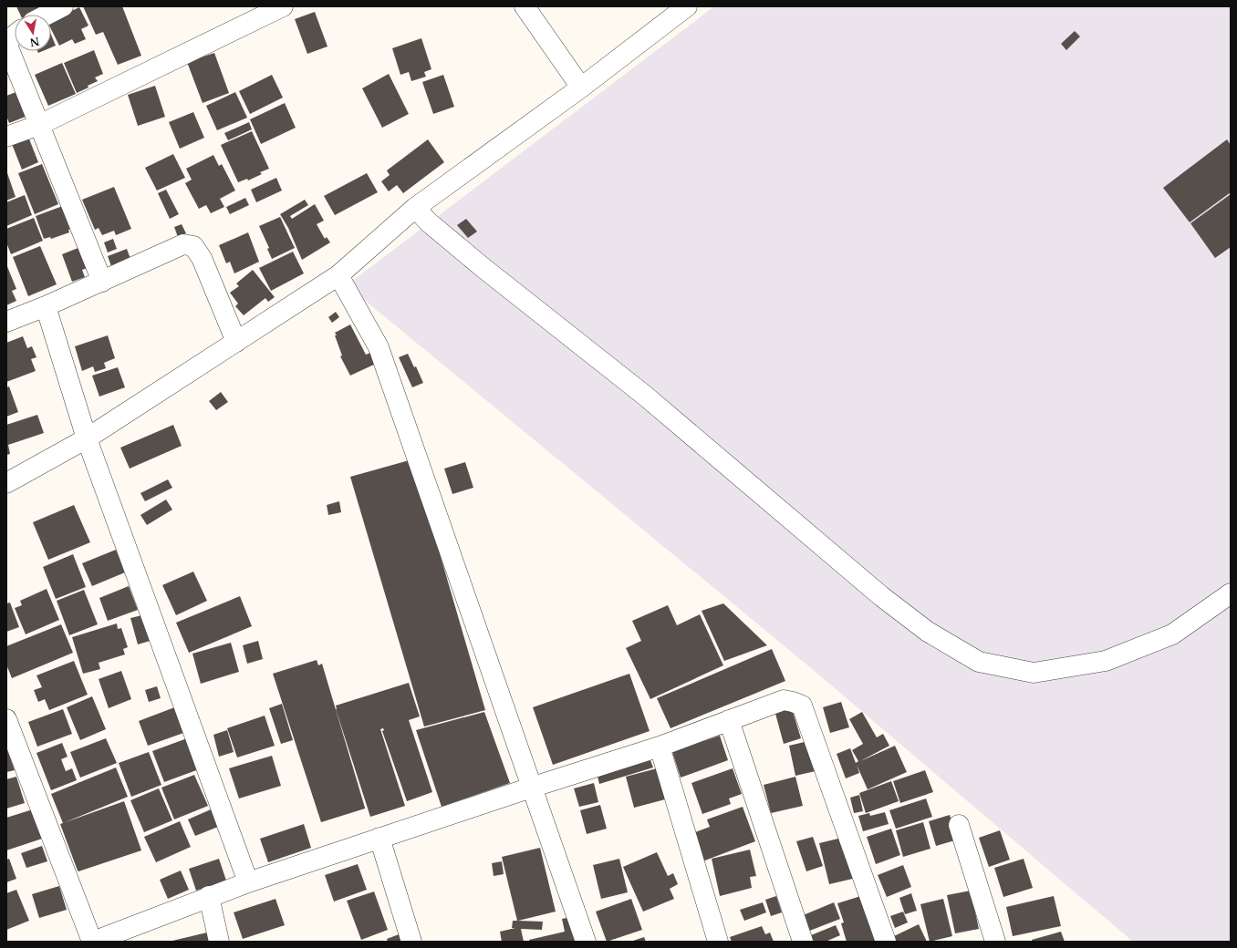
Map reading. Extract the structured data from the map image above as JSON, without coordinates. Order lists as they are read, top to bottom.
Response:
{
  "north": "bottom"
}
